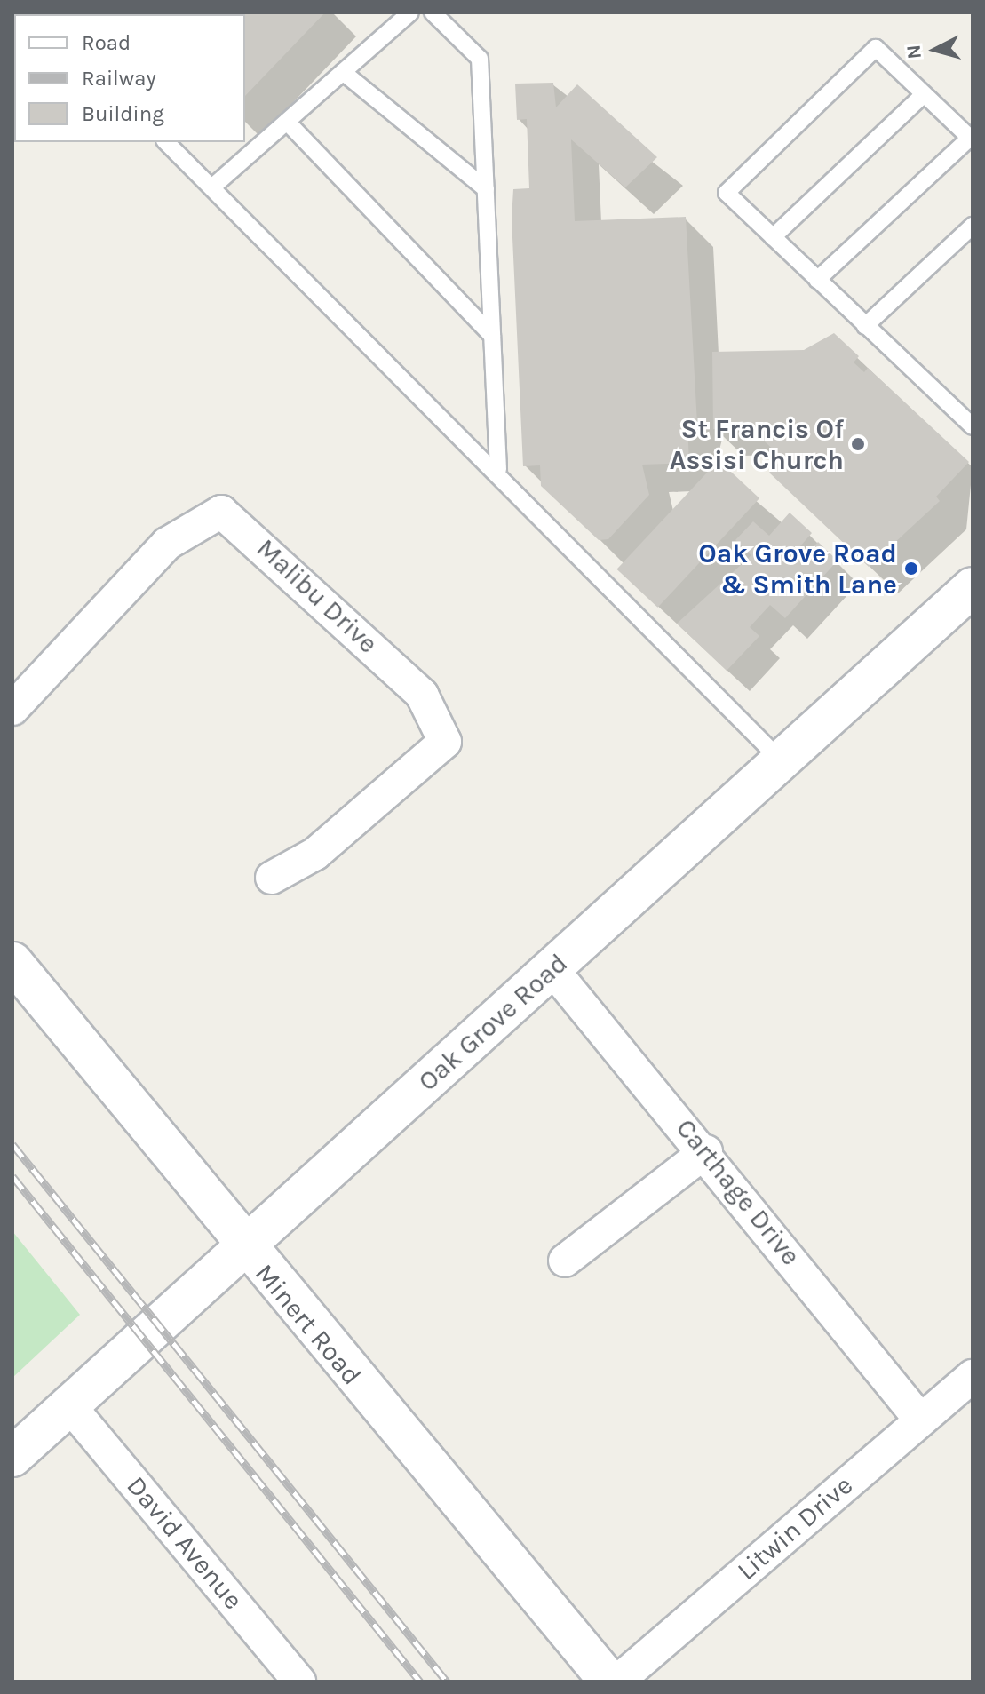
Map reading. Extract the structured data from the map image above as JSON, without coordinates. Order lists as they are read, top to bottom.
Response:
{
  "streets": {
    "main road": ["Oak Grove Road", "Minert Road"],
    "street": [
      "Malibu Drive",
      "Carthage Drive",
      "Litwin Drive",
      "David Avenue"
    ]
  },
  "crossings": [
    ["Oak Grove Road", "Carthage Drive"],
    ["Oak Grove Road", "Minert Road"],
    ["Oak Grove Road", "David Avenue"],
    ["Carthage Drive", "Litwin Drive"]
  ],
  "places": ["St Francis Of Assisi Church", "Oak Grove Road & Smith Lane"],
  "legend": ["Road", "Railway", "Building"],
  "north": "left"
}
